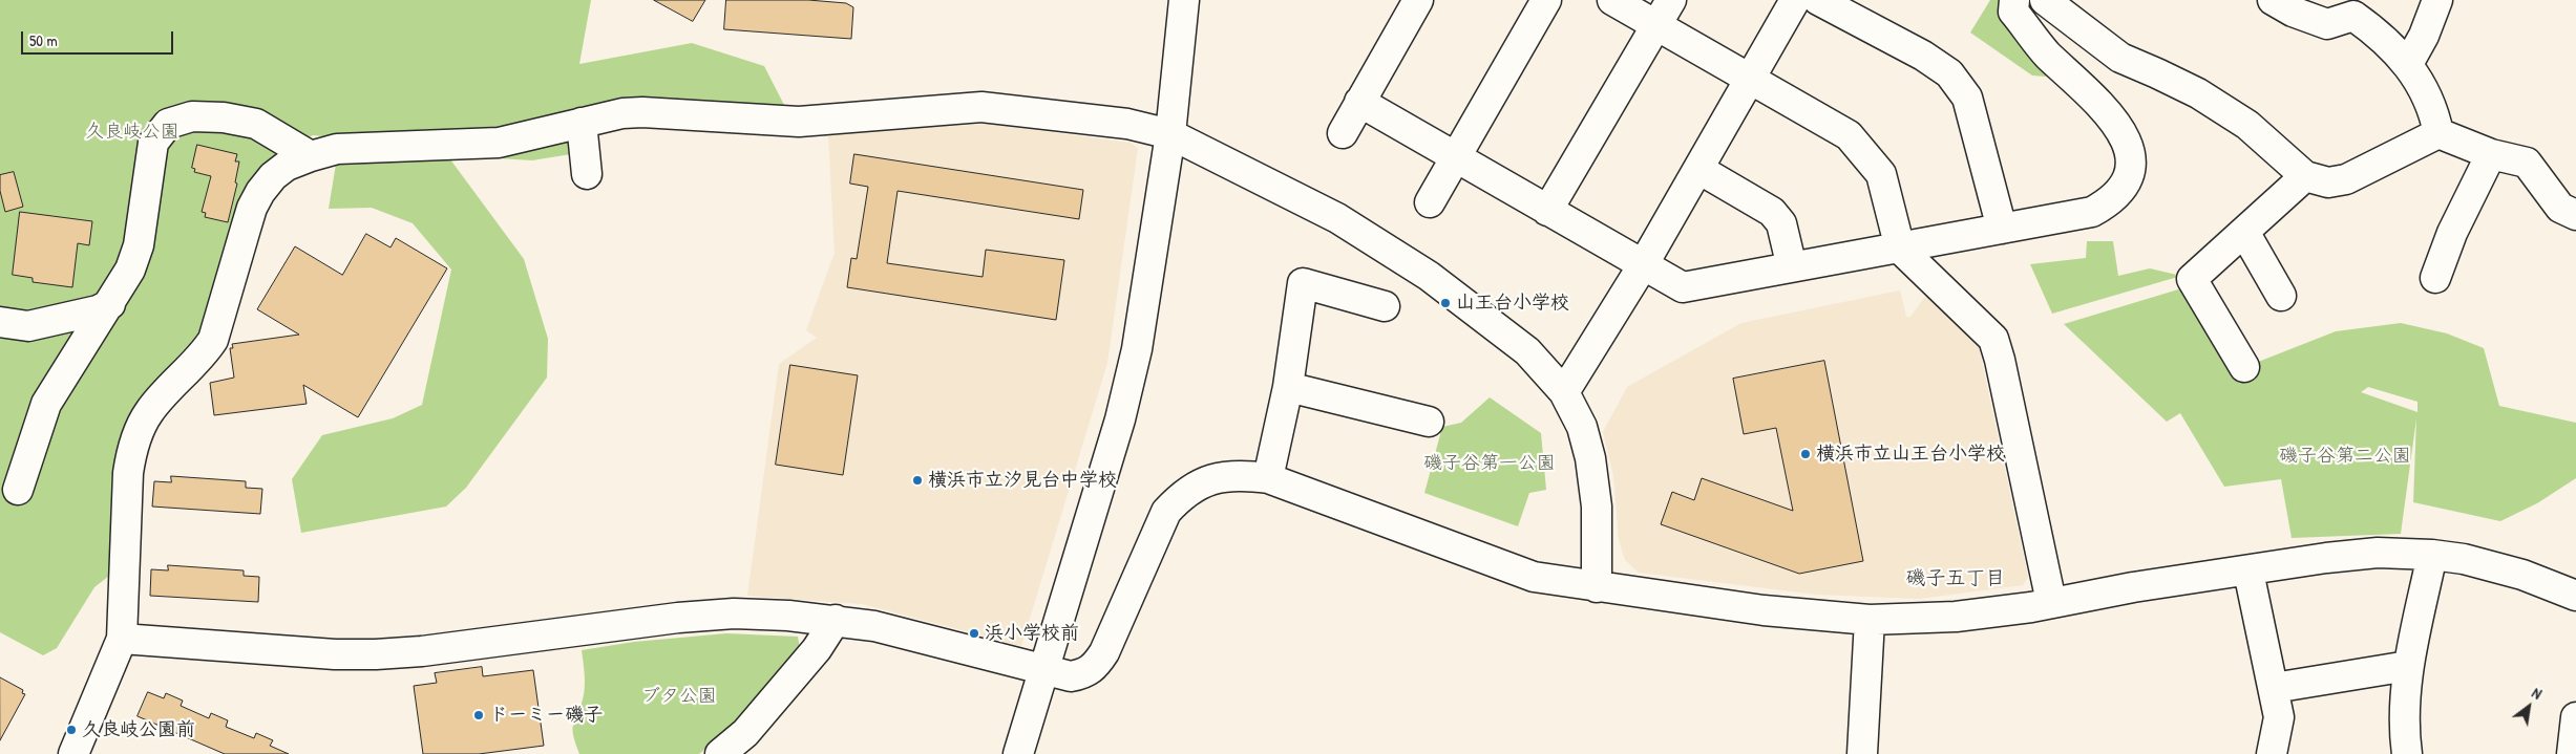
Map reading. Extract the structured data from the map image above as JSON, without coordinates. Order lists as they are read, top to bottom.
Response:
{
  "districts": ["磯子五丁目"],
  "parks": [
    "久良岐公園",
    "磯子谷第二公園",
    "磯子谷第一公園",
    "ブタ公園"
  ],
  "places": [
    "山王台小学校",
    "横浜市立山王台小学校",
    "横浜市立汐見台中学校",
    "浜小学校前",
    "ドーミー磯子",
    "久良岐公園前"
  ],
  "scale_bar": "50 m",
  "north": "top right"
}
